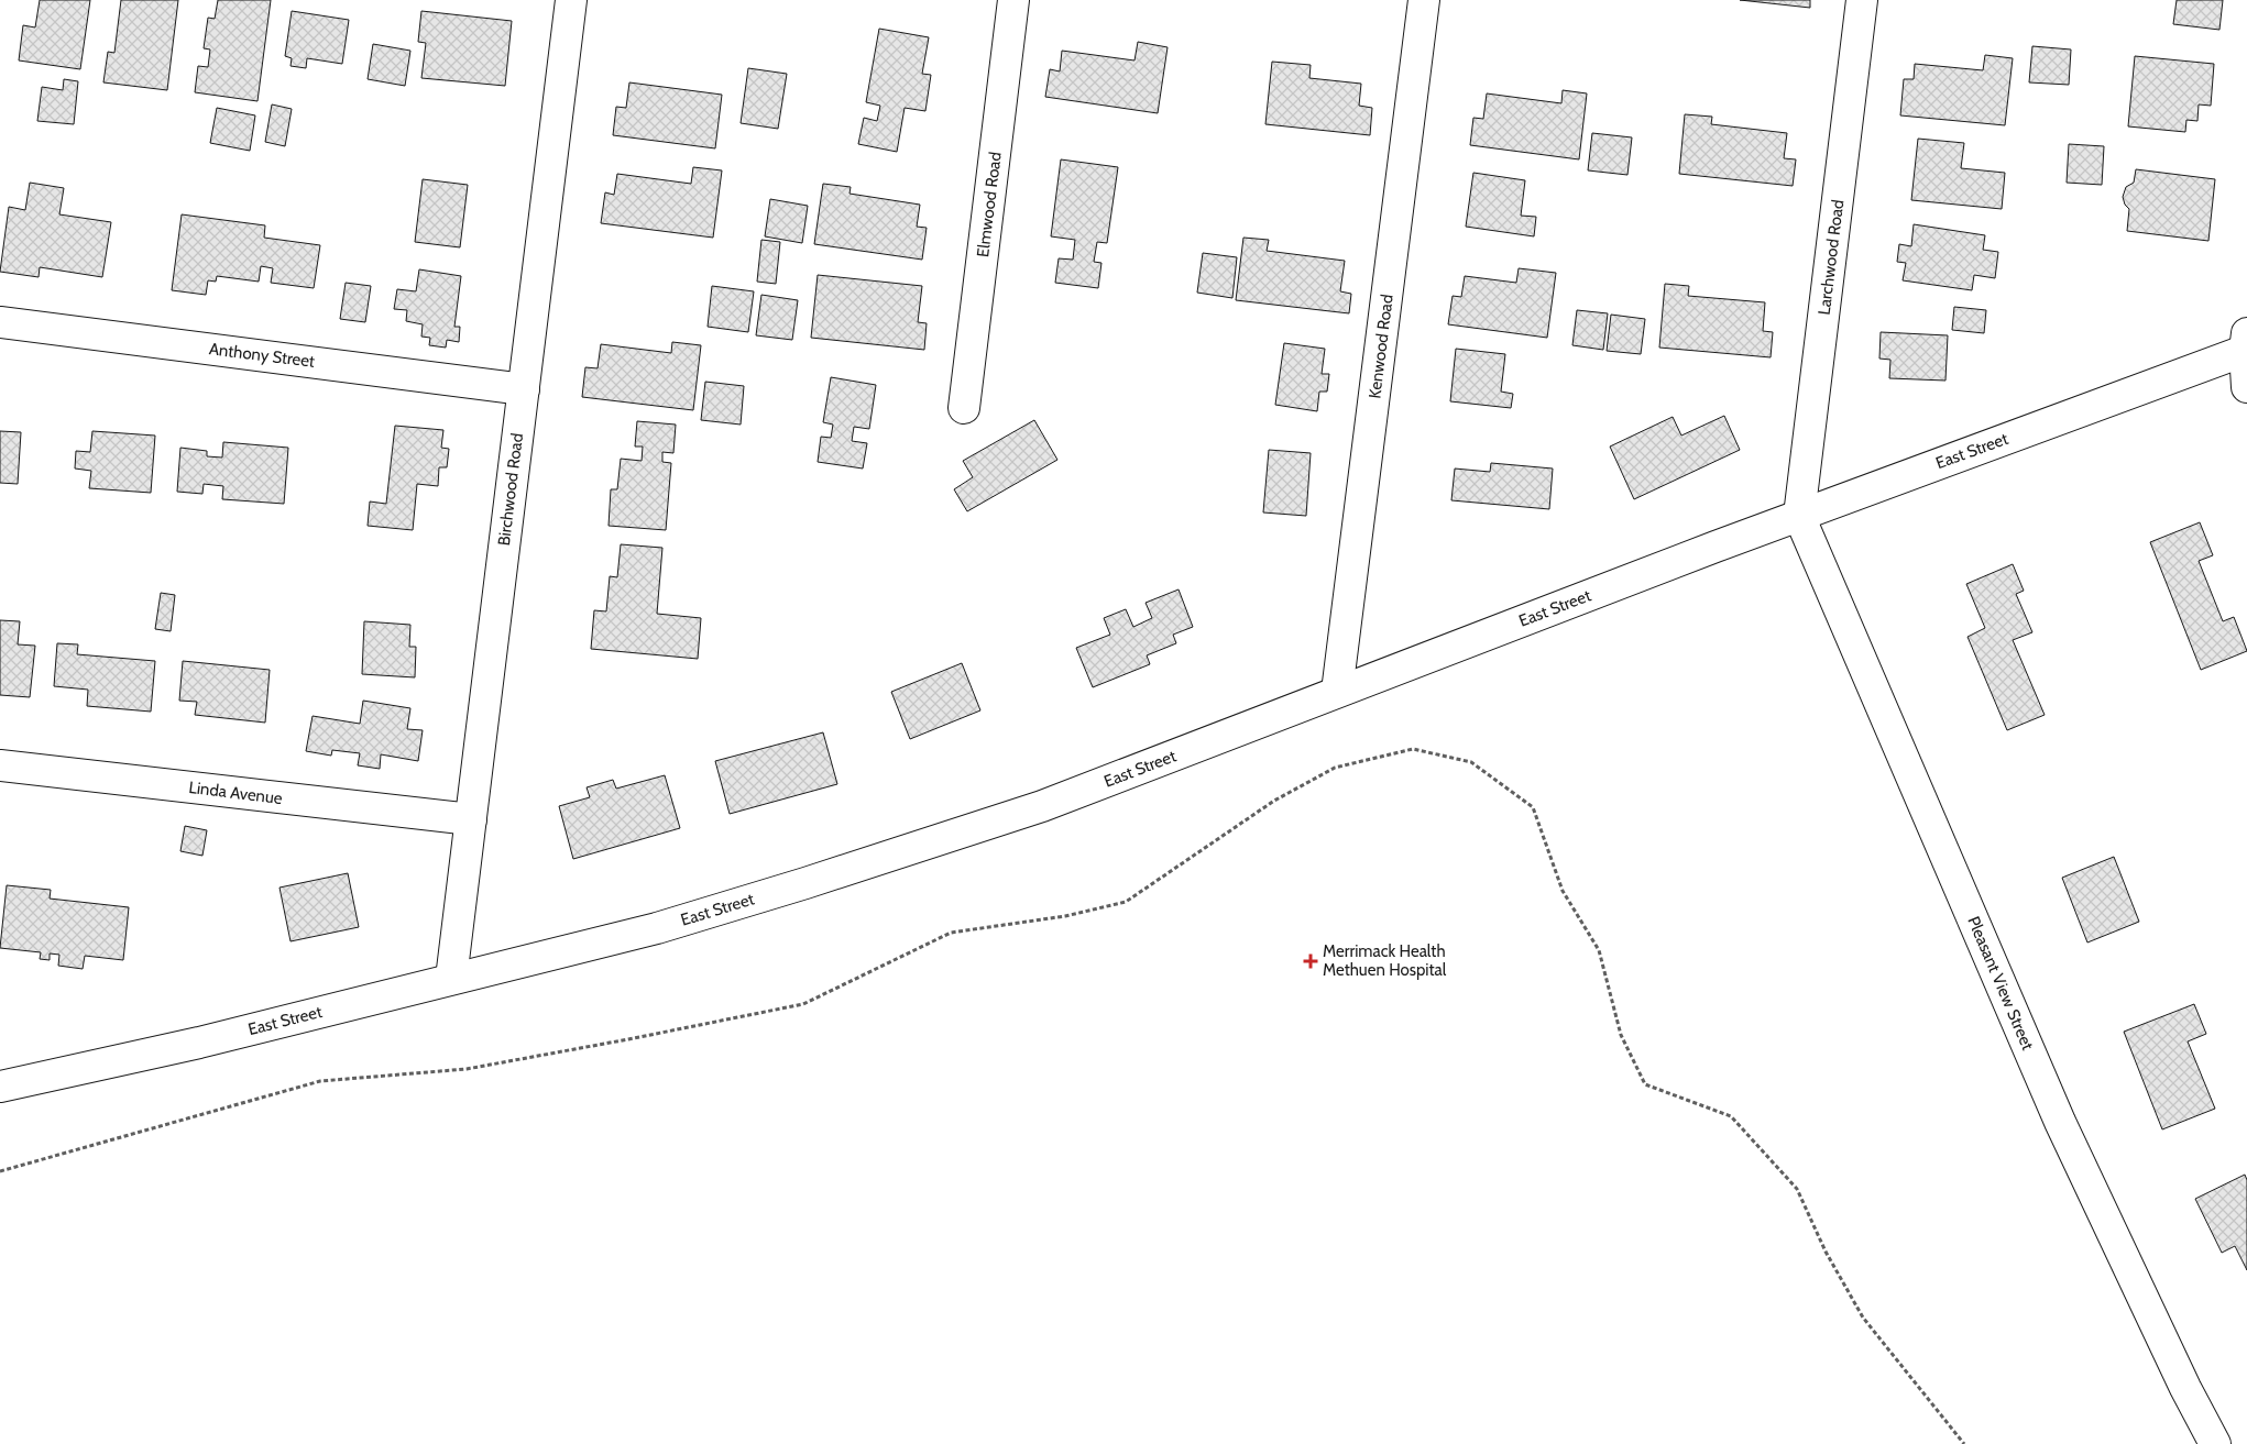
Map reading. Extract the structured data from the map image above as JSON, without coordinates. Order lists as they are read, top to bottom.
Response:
{
  "streets": {
    "street": [
      "Elmwood Road",
      "Larchwood Road",
      "Kenwood Road",
      "Anthony Street",
      "East Street",
      "Birchwood Road",
      "Linda Avenue",
      "Pleasant View Street"
    ]
  },
  "crossings": [
    ["Larchwood Road", "East Street"],
    ["Larchwood Road", "Pleasant View Street"],
    ["Kenwood Road", "East Street"],
    ["Anthony Street", "Birchwood Road"],
    ["East Street", "Birchwood Road"],
    ["East Street", "Pleasant View Street"],
    ["Birchwood Road", "Linda Avenue"]
  ],
  "places": {
    "health": ["Merrimack Health Methuen Hospital"]
  }
}
